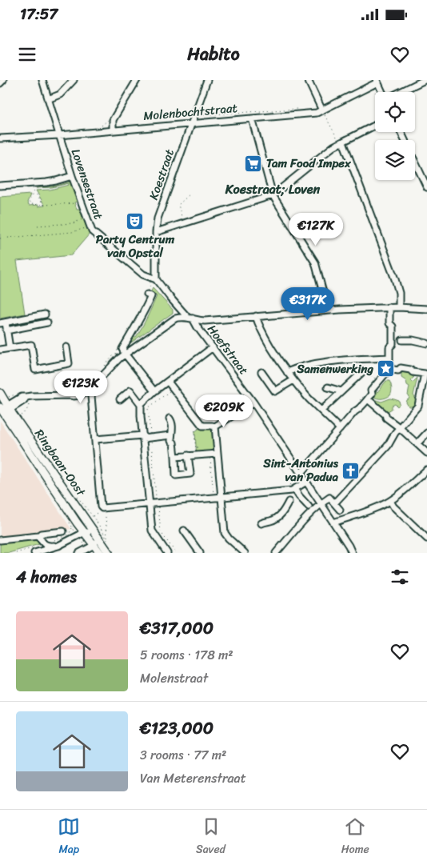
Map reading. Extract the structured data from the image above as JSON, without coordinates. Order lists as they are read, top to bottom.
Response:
{
  "streets": {
    "main road": ["Ringbaan-Oost"],
    "street": [
      "Molenbochtstraat",
      "Koestraat",
      "Lovensestraat",
      "Hoefstraat"
    ]
  },
  "crossings": [
    ["Molenbochtstraat", "Koestraat"],
    ["Molenbochtstraat", "Lovensestraat"],
    ["Koestraat", "Lovensestraat"],
    ["Koestraat", "Hoefstraat"],
    ["Lovensestraat", "Hoefstraat"]
  ],
  "districts": ["Koestraat; Loven"],
  "places": {
    "supermarket": ["Tam Food Impex"],
    "theatre": ["Party Centrum van Opstal"],
    "place": ["Samenwerking"],
    "church": ["Sint-Antonius van Padua"]
  },
  "page": {
    "status": "17:57",
    "header": "Habito",
    "price": [
      "€127K",
      "€317K",
      "€123K",
      "€209K"
    ],
    "heading": "4 homes",
    "list": [
      {
        "name": "€317,000",
        "note": "5 rooms · 178 m² · Molenstraat"
      },
      {
        "name": "€123,000",
        "note": "3 rooms · 77 m² · Van Meterenstraat"
      }
    ],
    "tabs": ["Map", "Saved", "Home"]
  }
}
